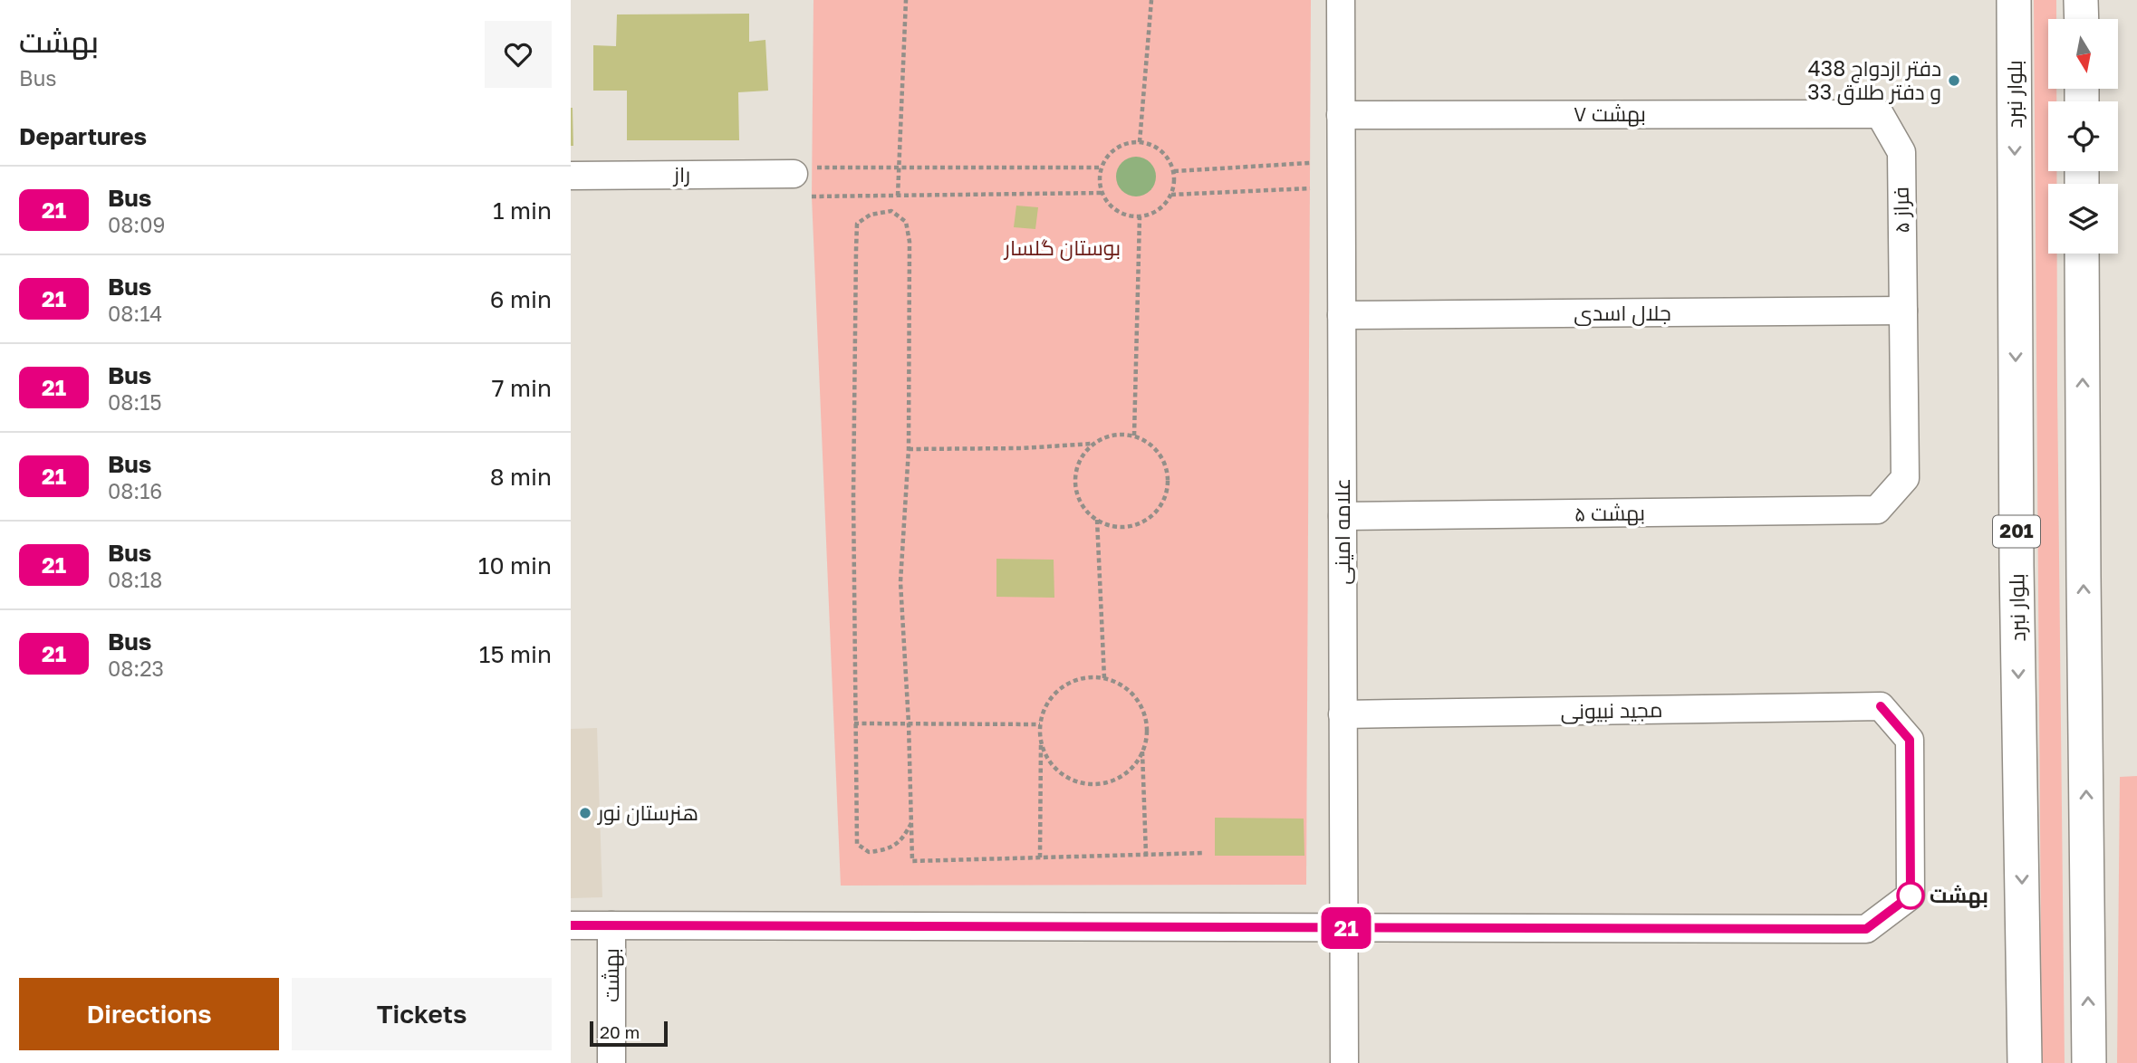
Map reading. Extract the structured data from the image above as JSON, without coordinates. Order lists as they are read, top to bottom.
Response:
{
  "streets": {
    "main road": ["بلوار نبرد", "201"],
    "street": [
      "بهشت ۷",
      "راز",
      "فراز ۵",
      "جلال اسدی",
      "بهشت ۵",
      "علامه امینی",
      "مجید نبیونی",
      "بهشت"
    ]
  },
  "crossings": [
    ["بهشت ۷", "فراز ۵"],
    ["بهشت ۷", "علامه امینی"],
    ["فراز ۵", "جلال اسدی"],
    ["فراز ۵", "بهشت ۵"],
    ["جلال اسدی", "علامه امینی"],
    ["بهشت ۵", "علامه امینی"],
    ["علامه امینی", "مجید نبیونی"]
  ],
  "parks": ["بوستان گلسار"],
  "places": ["دفتر ازدواج 438 و دفتر طلاق 33", "هنرستان نور", "بهشت"],
  "lines": ["bus line 21"],
  "scale_bar": "20 m",
  "north": "bottom",
  "page": {
    "heading": [
      ["بهشت", "Bus"],
      "Departures"
    ],
    "on_map": "21",
    "list": [
      {
        "mark": "21",
        "name": "Bus",
        "note": "08:09",
        "value": "1 min"
      },
      {
        "mark": "21",
        "name": "Bus",
        "note": "08:14",
        "value": "6 min"
      },
      {
        "mark": "21",
        "name": "Bus",
        "note": "08:15",
        "value": "7 min"
      },
      {
        "mark": "21",
        "name": "Bus",
        "note": "08:16",
        "value": "8 min"
      },
      {
        "mark": "21",
        "name": "Bus",
        "note": "08:18",
        "value": "10 min"
      },
      {
        "mark": "21",
        "name": "Bus",
        "note": "08:23",
        "value": "15 min"
      }
    ],
    "buttons": ["Directions", "Tickets"],
    "scale": "20 m"
  }
}
